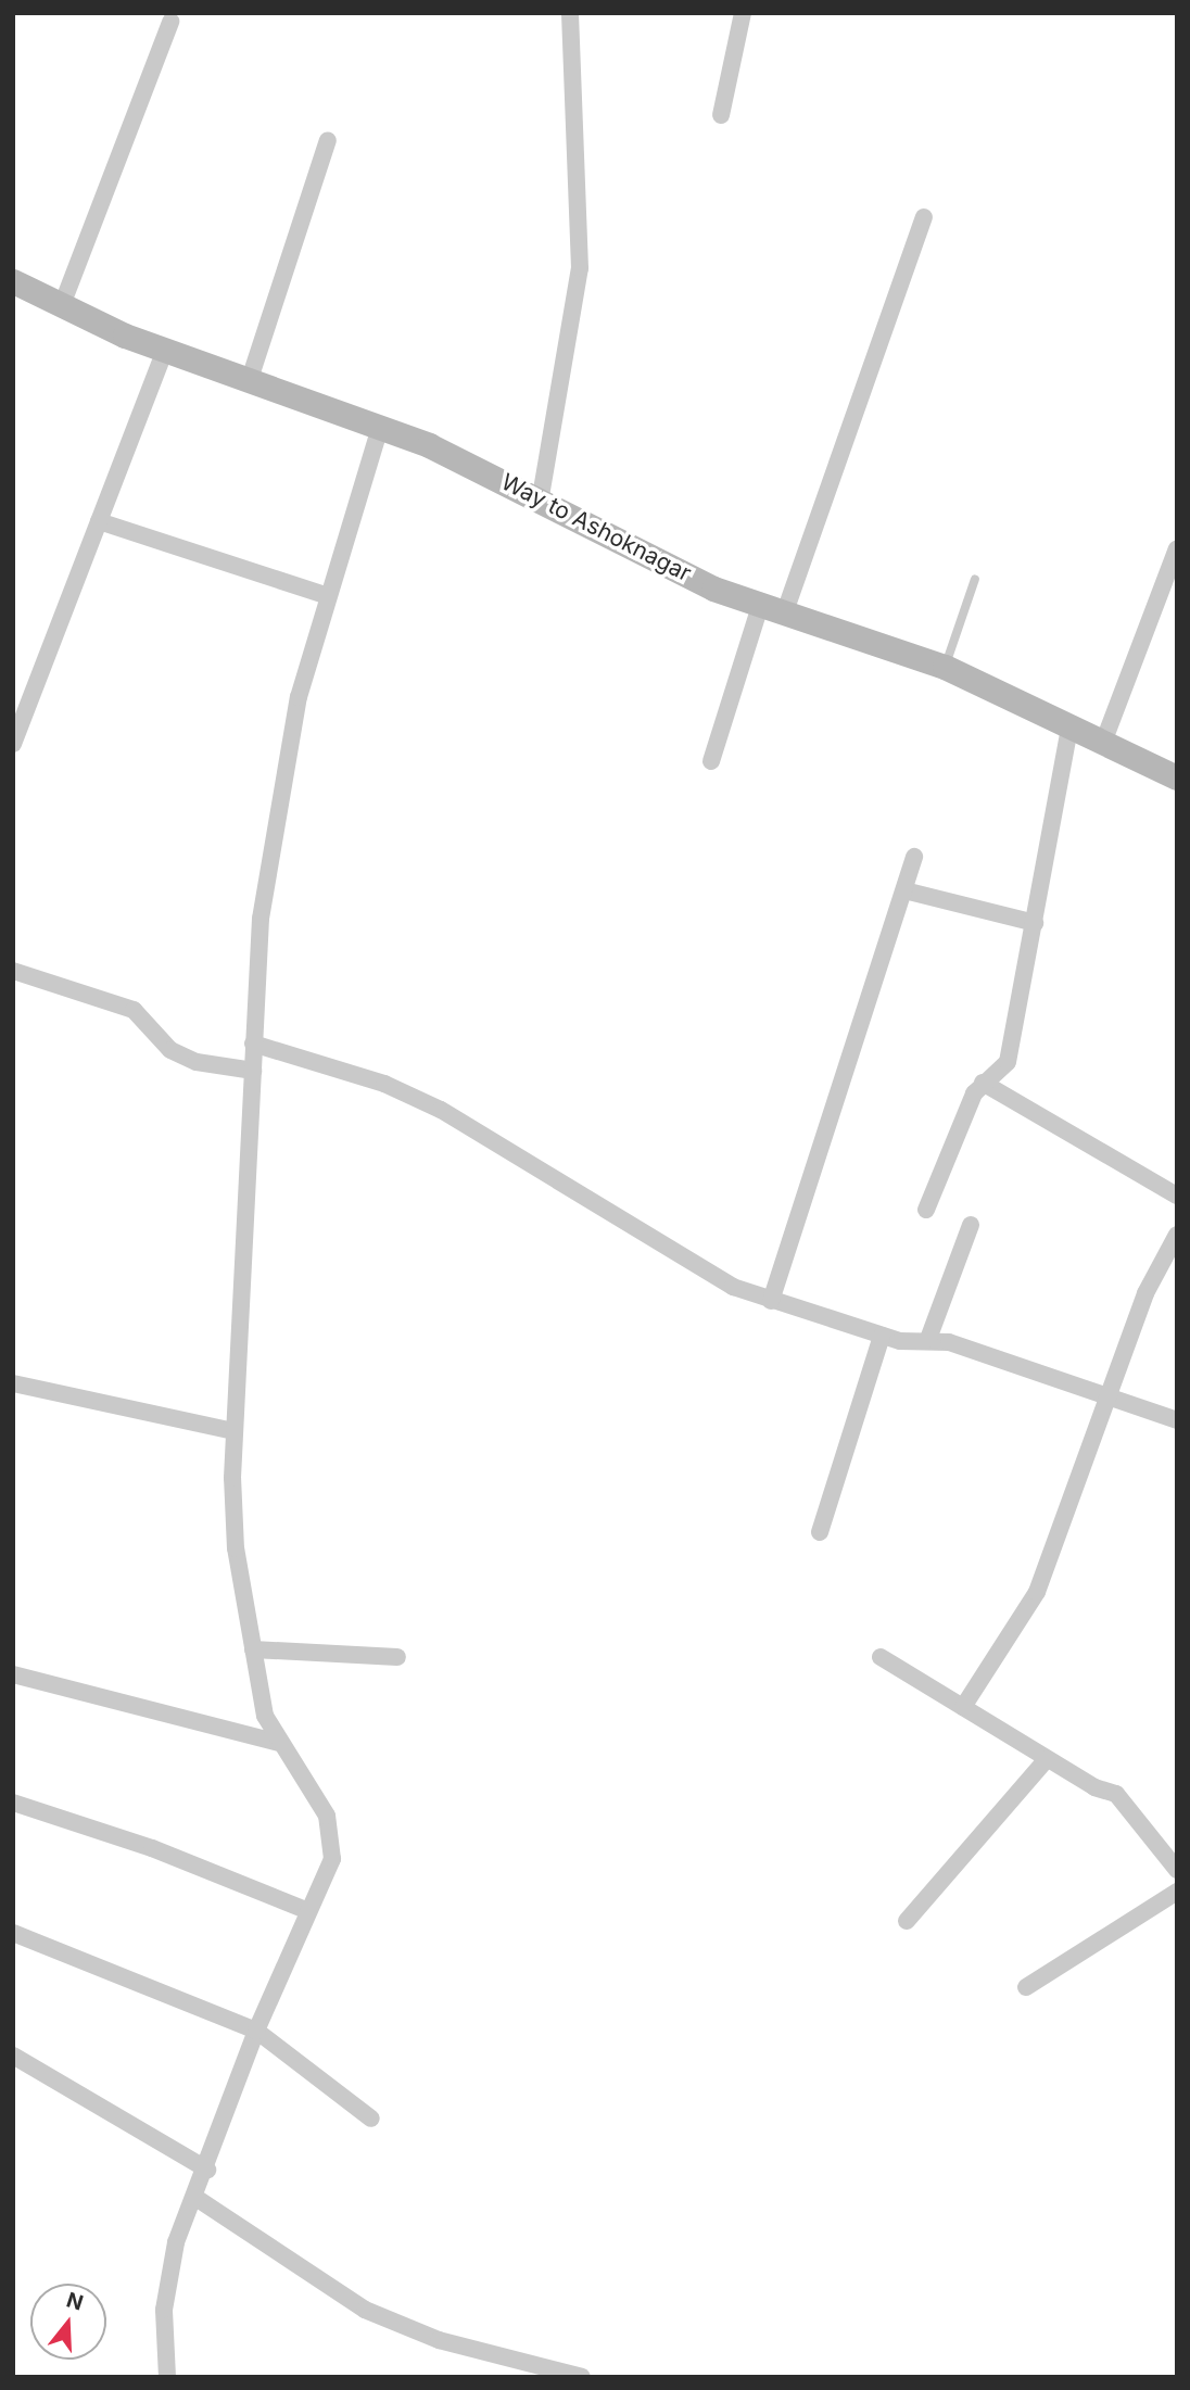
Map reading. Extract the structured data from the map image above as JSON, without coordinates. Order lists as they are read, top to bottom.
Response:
{
  "streets": {
    "street": ["Way to Ashoknagar"]
  },
  "north": "top"
}
